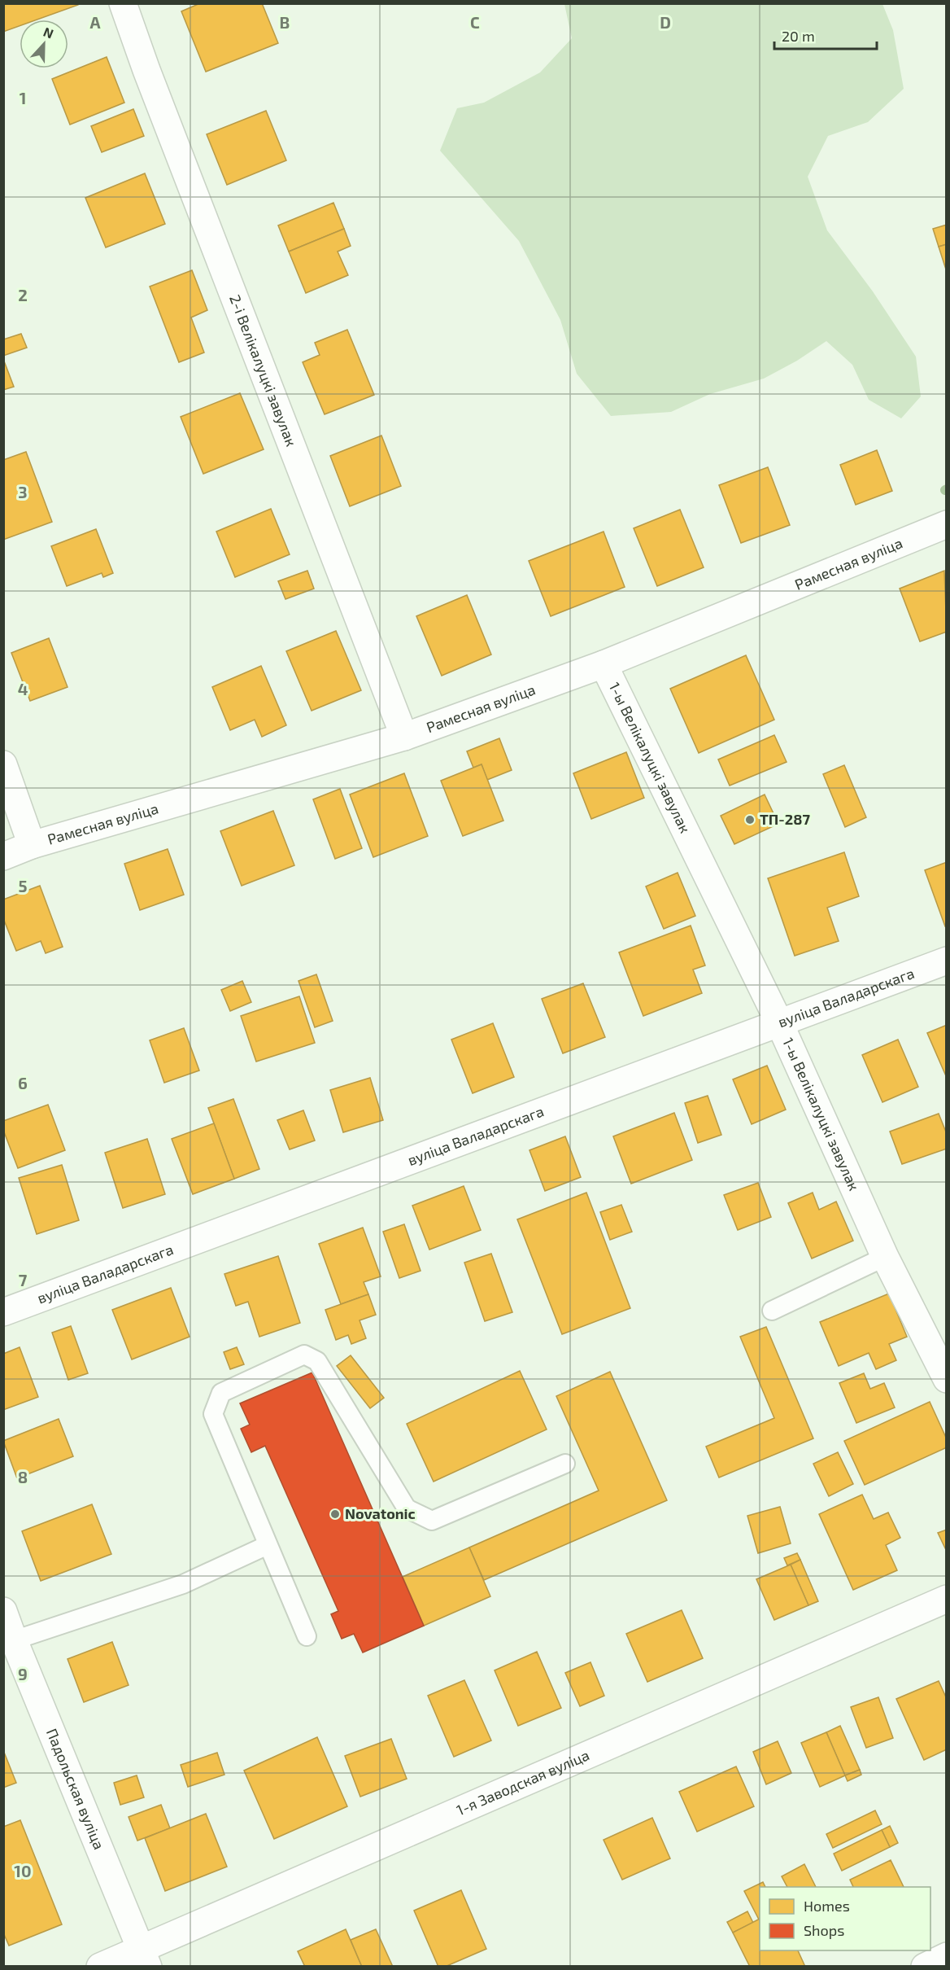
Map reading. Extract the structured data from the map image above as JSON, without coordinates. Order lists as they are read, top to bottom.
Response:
{
  "streets": {
    "street": [
      "2-і Велікалуцкі завулак",
      "Рамесная вуліца",
      "1-ы Велікалуцкі завулак",
      "вуліца Валадарскага",
      "1-я Заводская вуліца",
      "Падольская вуліца"
    ]
  },
  "crossings": [
    ["2-і Велікалуцкі завулак", "Рамесная вуліца"],
    ["Рамесная вуліца", "1-ы Велікалуцкі завулак"],
    ["1-ы Велікалуцкі завулак", "вуліца Валадарскага"],
    ["1-я Заводская вуліца", "Падольская вуліца"]
  ],
  "places": ["ТП-287", "Novatonic"],
  "legend": ["Homes", "Shops"],
  "scale_bar": "20 m",
  "north": "top",
  "grid": {
    "columns": [
      "A",
      "B",
      "C",
      "D"
    ],
    "rows": [
      "1",
      "2",
      "3",
      "4",
      "5",
      "6",
      "7",
      "8",
      "9",
      "10"
    ]
  }
}
